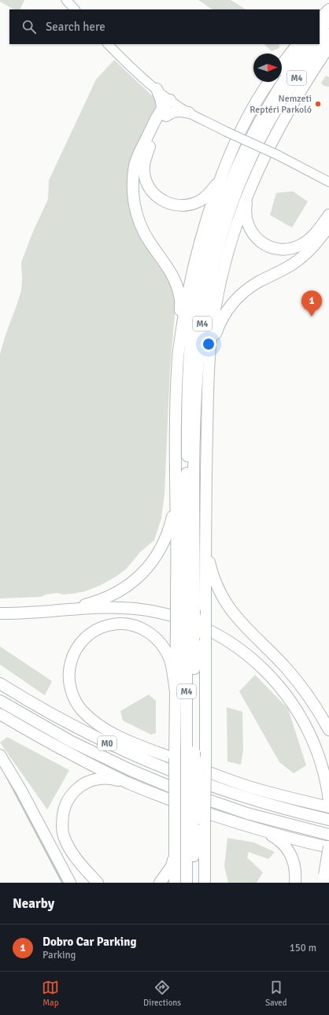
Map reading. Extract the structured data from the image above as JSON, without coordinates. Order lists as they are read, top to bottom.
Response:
{
  "streets": {
    "highway": ["M4", "M0"]
  },
  "places": ["Nemzeti Reptéri Parkoló"],
  "north": "right",
  "page": {
    "search": "Search here",
    "pins": "1",
    "heading": "Nearby",
    "list": [
      {
        "mark": "1",
        "name": "Dobro Car Parking",
        "note": "Parking",
        "value": "150 m"
      }
    ],
    "nav": ["Map", "Directions", "Saved"]
  }
}
